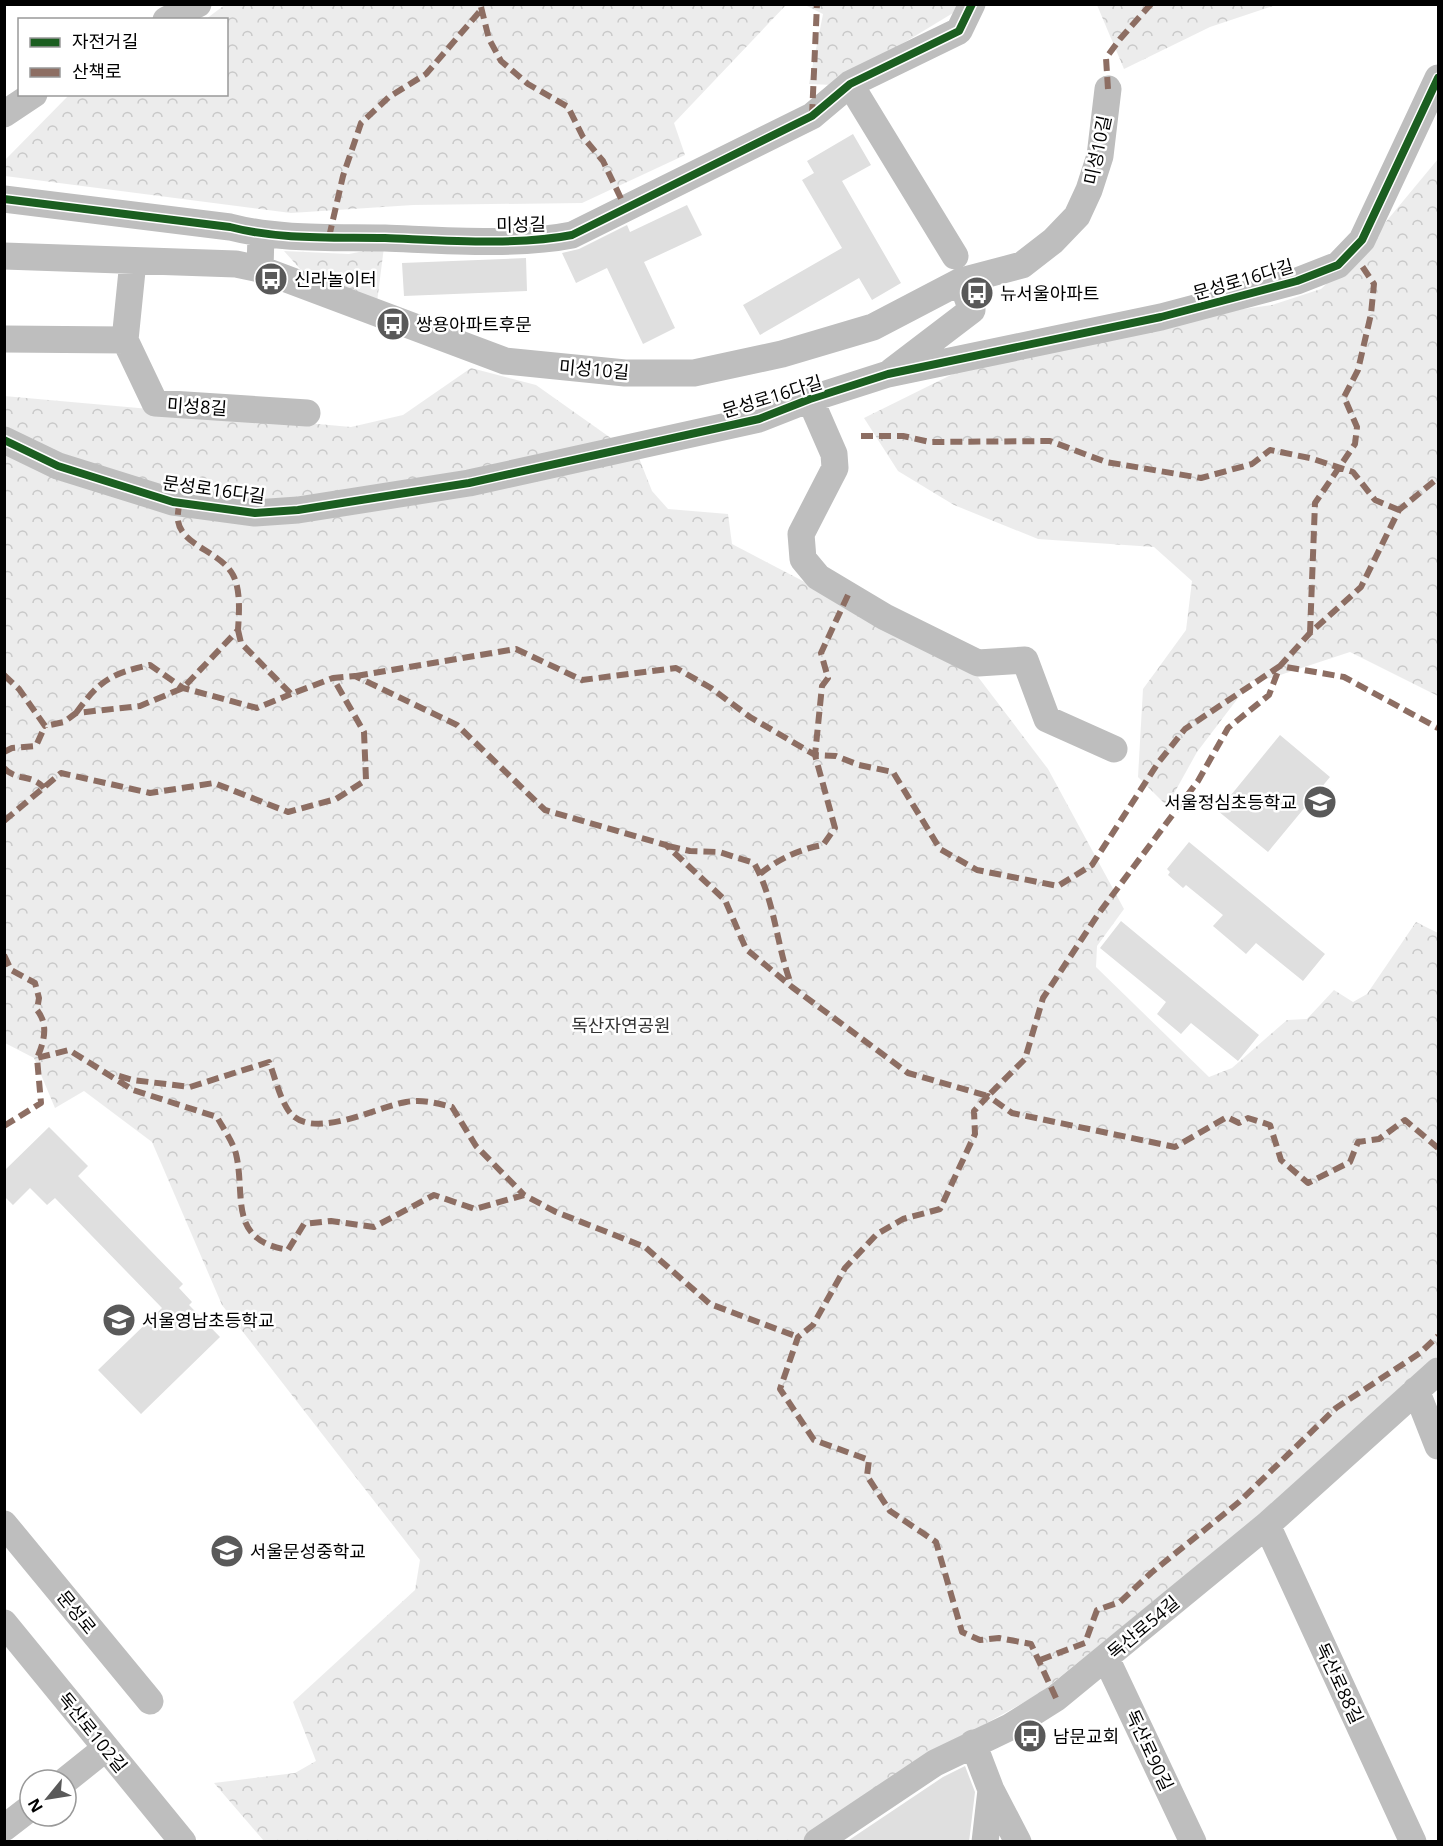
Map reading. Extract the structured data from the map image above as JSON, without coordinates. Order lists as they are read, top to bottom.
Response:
{
  "streets": {
    "street": [
      "미성10길",
      "미성길",
      "문성로16다길",
      "미성8길",
      "문성로",
      "독산로54길",
      "독산로88길",
      "독산로102길",
      "독산로90길"
    ]
  },
  "crossings": [
    ["독산로54길", "독산로88길"],
    ["독산로54길", "독산로90길"]
  ],
  "parks": ["독산자연공원"],
  "places": {
    "bus stop": [
      "신라놀이터",
      "뉴서울아파트",
      "쌍용아파트후문",
      "남문교회"
    ],
    "school or university": ["서울정심초등학교", "서울영남초등학교", "서울문성중학교"]
  },
  "legend": ["자전거길", "산책로"],
  "north": "bottom left"
}
